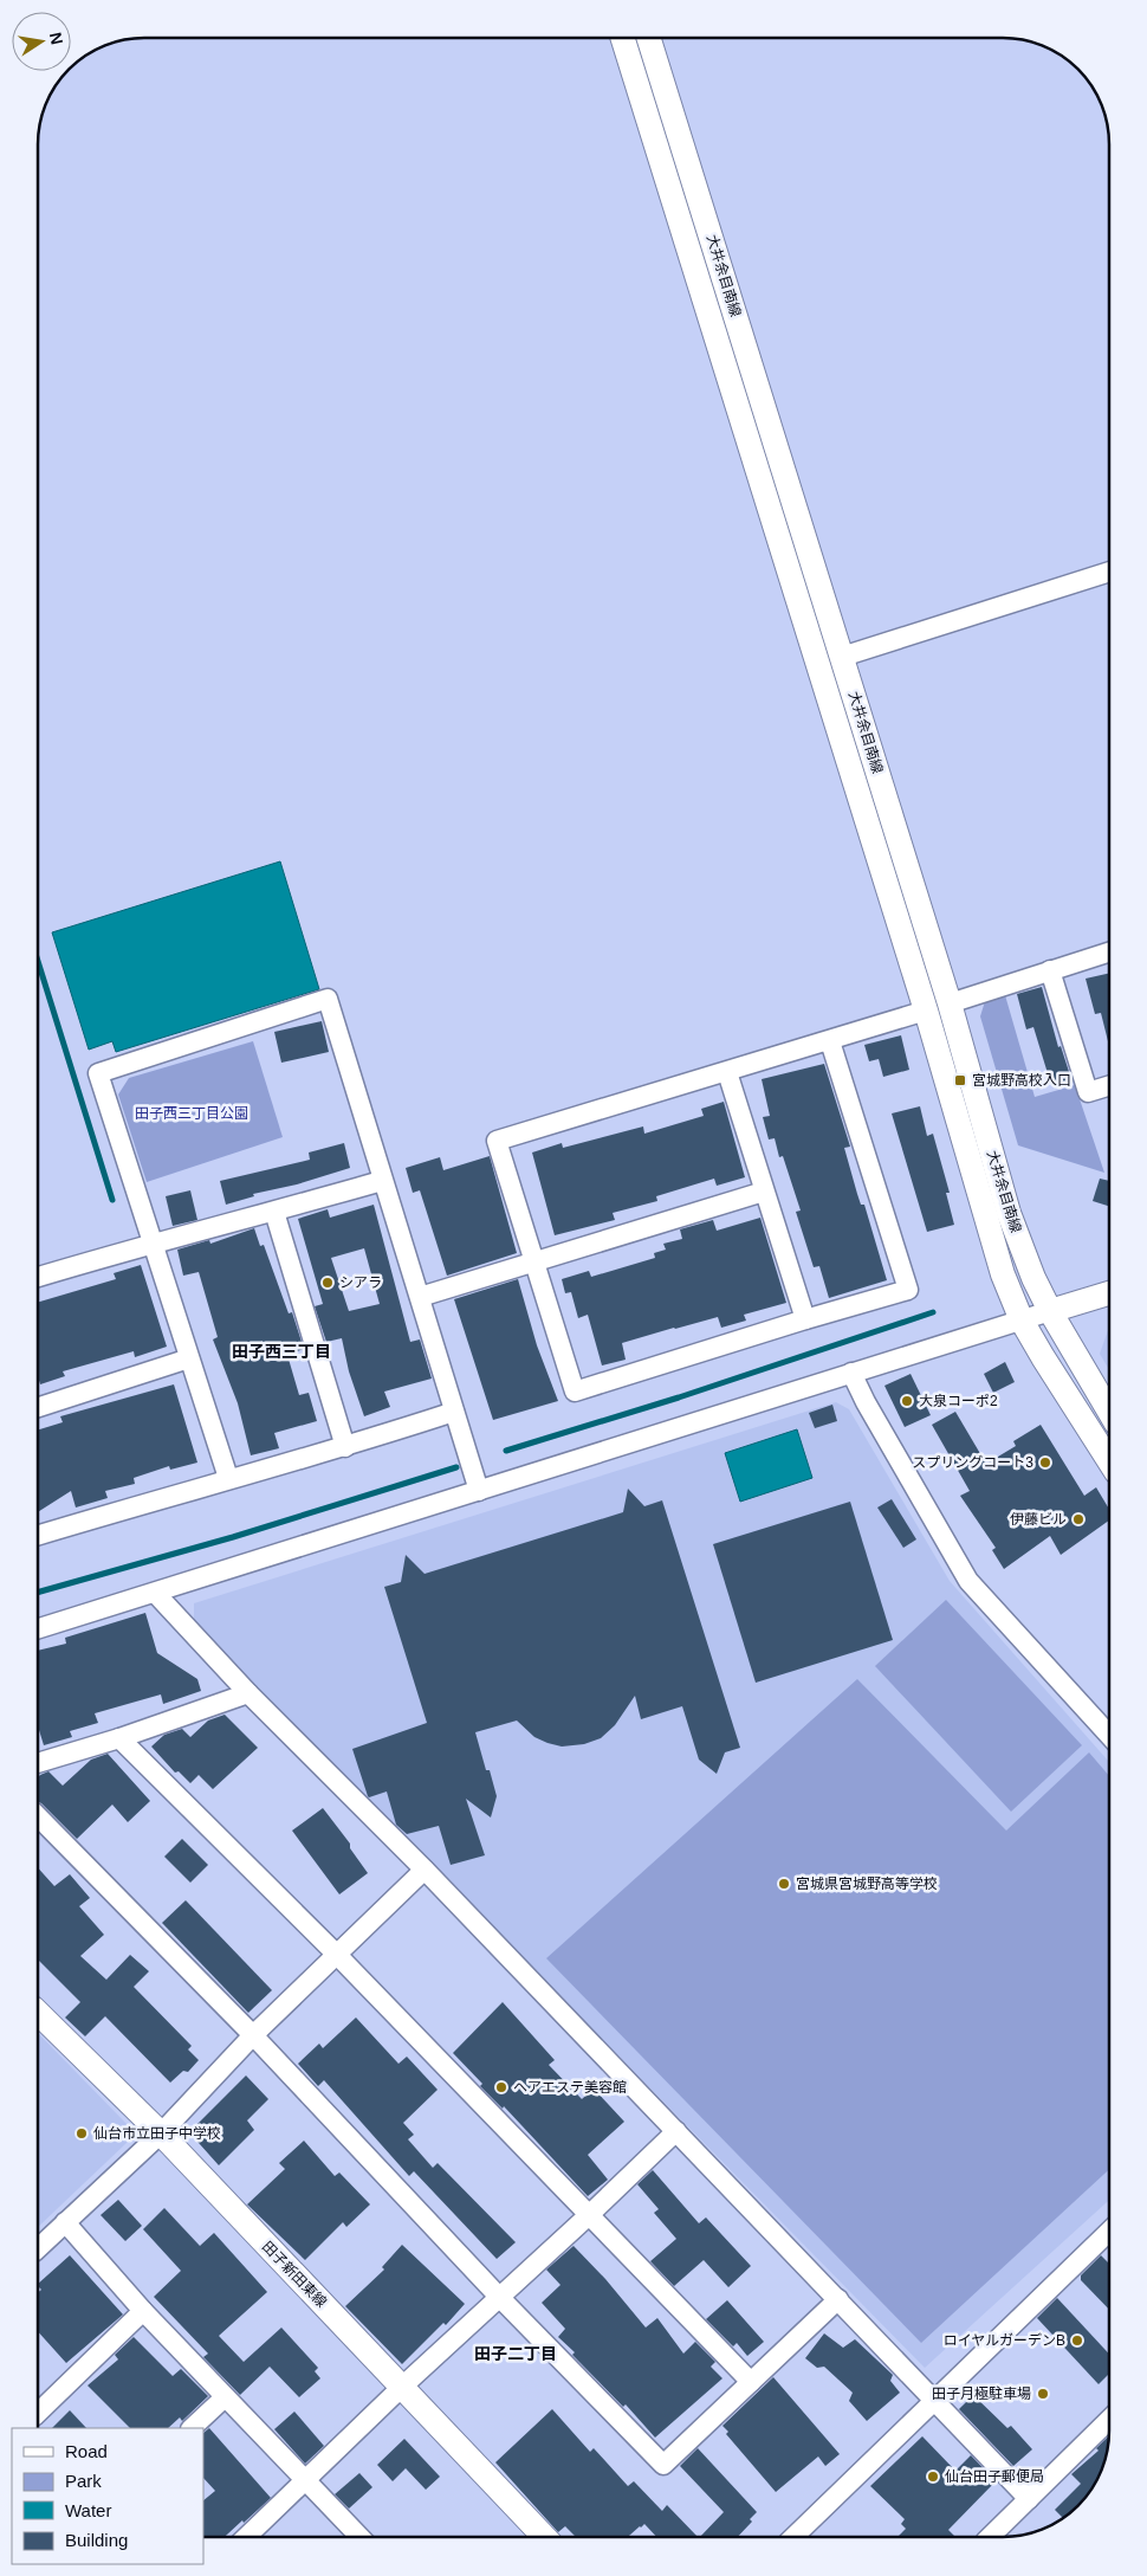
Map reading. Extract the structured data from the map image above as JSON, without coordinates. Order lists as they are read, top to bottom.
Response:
{
  "streets": {
    "street": ["大井余目南線", "田子新田東線"]
  },
  "districts": ["田子西三丁目", "田子二丁目"],
  "parks": ["田子西三丁目公園"],
  "places": {
    "transit": ["宮城野高校入口"],
    "other": [
      "シアラ",
      "大泉コーポ2",
      "スプリングコート3",
      "伊藤ビル",
      "宮城県宮城野高等学校",
      "ヘアエステ美容館",
      "仙台市立田子中学校",
      "ロイヤルガーデンB",
      "田子月極駐車場",
      "仙台田子郵便局"
    ]
  },
  "legend": [
    "Road",
    "Park",
    "Water",
    "Building"
  ],
  "north": "right"
}
